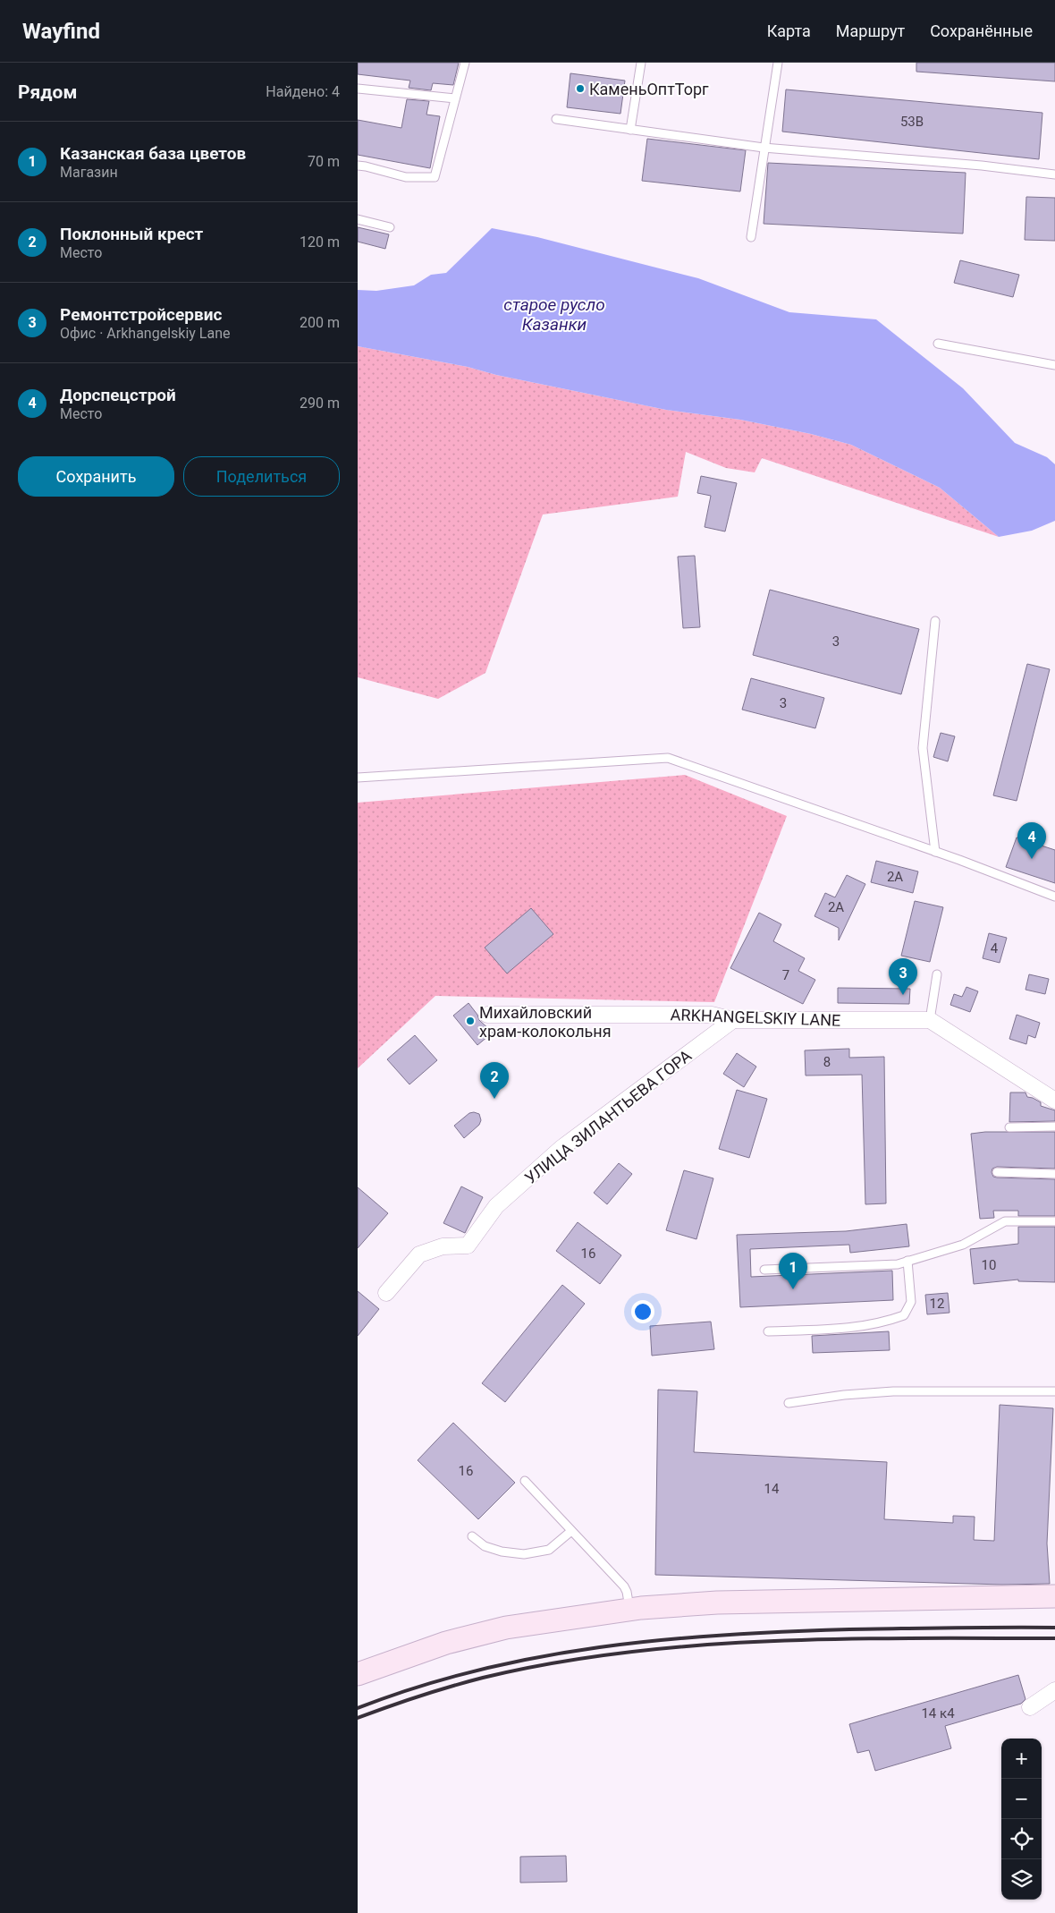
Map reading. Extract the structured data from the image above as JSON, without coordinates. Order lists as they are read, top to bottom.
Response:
{
  "streets": {
    "street": ["ARKHANGELSKIY LANE", "УЛИЦА ЗИЛАНТЬЕВА ГОРА"]
  },
  "crossings": [
    ["ARKHANGELSKIY LANE", "УЛИЦА ЗИЛАНТЬЕВА ГОРА"]
  ],
  "water": ["старое русло Казанки"],
  "places": ["КаменьОптТорг", "Михайловский храм-колокольня"],
  "house_numbers": [
    "53В",
    "3",
    "3",
    "2А",
    "2А",
    "4",
    "7",
    "8",
    "16",
    "10",
    "12",
    "16",
    "14",
    "14 к4"
  ],
  "page": {
    "header": "Wayfind",
    "nav": ["Карта", "Маршрут", "Сохранённые"],
    "heading": ["Рядом", "Найдено: 4"],
    "list": [
      {
        "mark": "1",
        "name": "Казанская база цветов",
        "note": "Магазин",
        "value": "70 m"
      },
      {
        "mark": "2",
        "name": "Поклонный крест",
        "note": "Место",
        "value": "120 m"
      },
      {
        "mark": "3",
        "name": "Ремонтстройсервис",
        "note": "Офис · Arkhangelskiy Lane",
        "value": "200 m"
      },
      {
        "mark": "4",
        "name": "Дорспецстрой",
        "note": "Место",
        "value": "290 m"
      }
    ],
    "buttons": ["Сохранить", "Поделиться"],
    "pins": [
      "4",
      "3",
      "2",
      "1"
    ],
    "map_buttons": ["+", "−"]
  }
}
